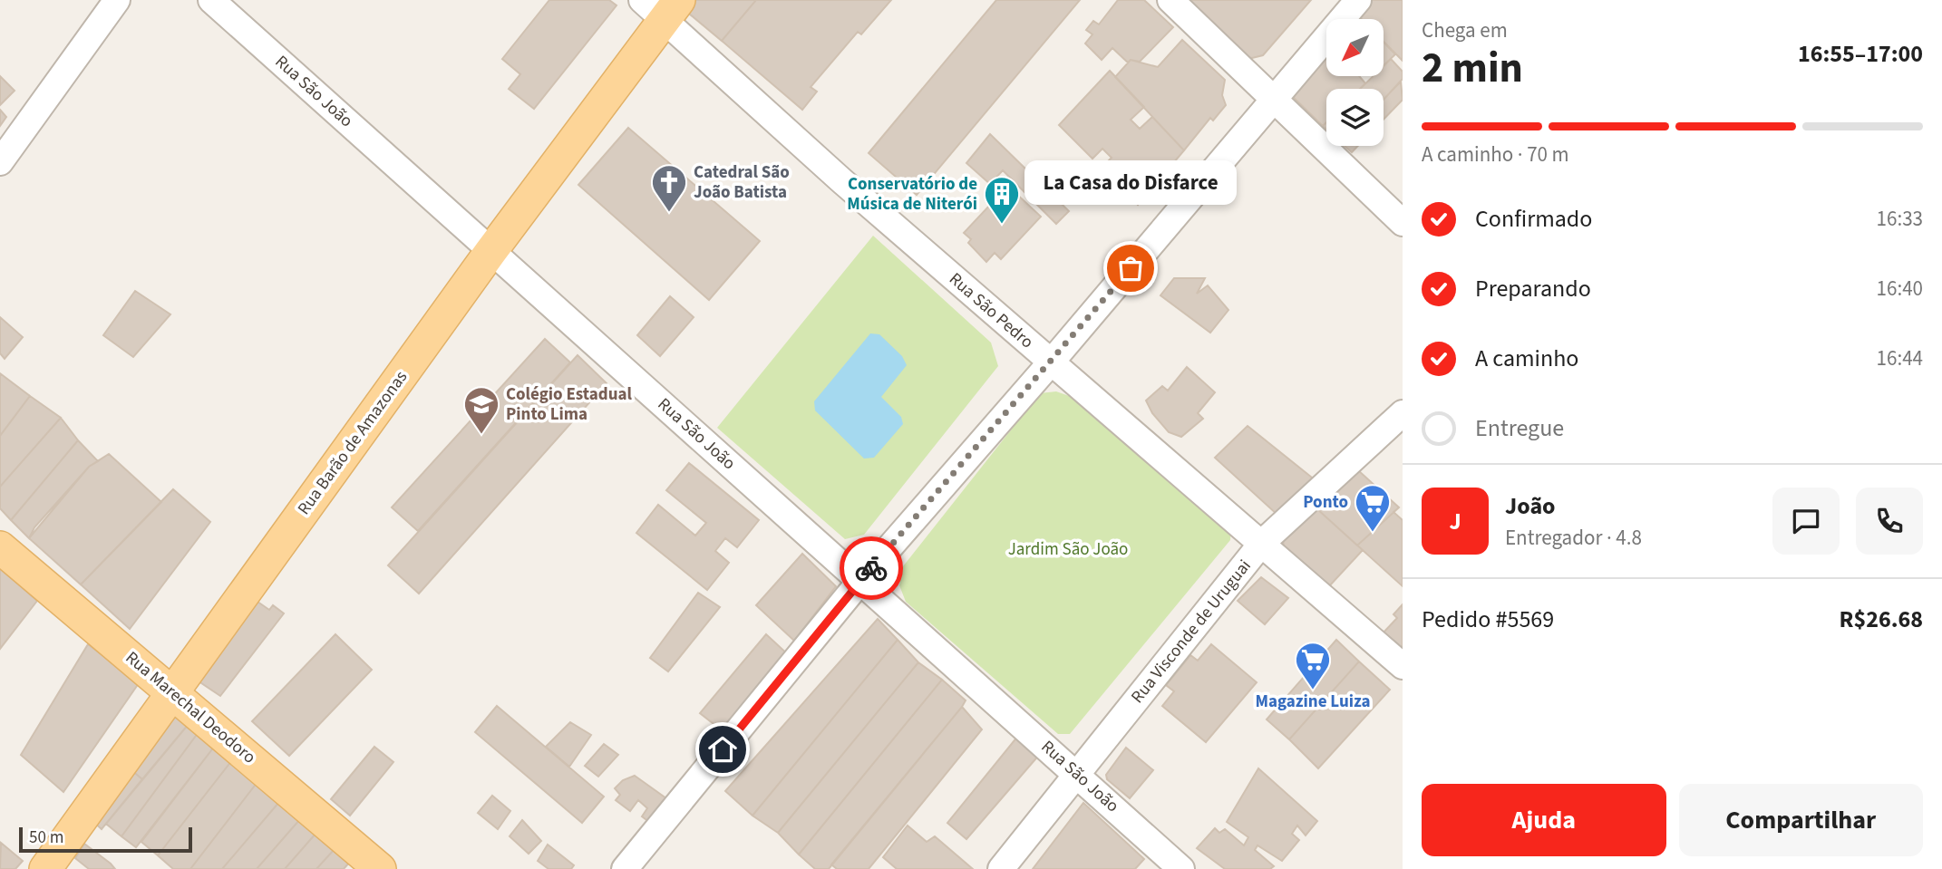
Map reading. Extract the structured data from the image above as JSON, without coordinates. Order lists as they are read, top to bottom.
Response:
{
  "streets": {
    "main road": ["Rua Barão de Amazonas", "Rua Marechal Deodoro"],
    "street": ["Rua São João", "Rua São Pedro", "Rua Visconde de Uruguai"]
  },
  "crossings": [
    ["Rua São João", "Rua Barão de Amazonas"],
    ["Rua São João", "Rua Visconde de Uruguai"],
    ["Rua São Pedro", "Rua Barão de Amazonas"],
    ["Rua São Pedro", "Rua Visconde de Uruguai"],
    ["Rua Barão de Amazonas", "Rua Marechal Deodoro"]
  ],
  "parks": ["Jardim São João"],
  "places": {
    "church": ["Catedral São João Batista"],
    "building": ["Conservatório de Música de Niterói"],
    "other": ["La Casa do Disfarce"],
    "school or university": ["Colégio Estadual Pinto Lima"],
    "supermarket": ["Ponto", "Magazine Luiza"]
  },
  "scale_bar": "50 m",
  "north": "bottom left",
  "page": {
    "heading": ["2 min", "Chega em", "16:55–17:00"],
    "panel": [
      "João",
      "Entregador · 4.8",
      "Pedido #5569",
      "R$26.68"
    ],
    "bar": "A caminho · 70 m",
    "bubble": "La Casa do Disfarce",
    "list": [
      ["Confirmado", "16:33"],
      ["Preparando", "16:40"],
      ["A caminho", "16:44"],
      "Entregue"
    ],
    "round": "J",
    "buttons": ["Ajuda", "Compartilhar"],
    "scale": "50 m"
  }
}
